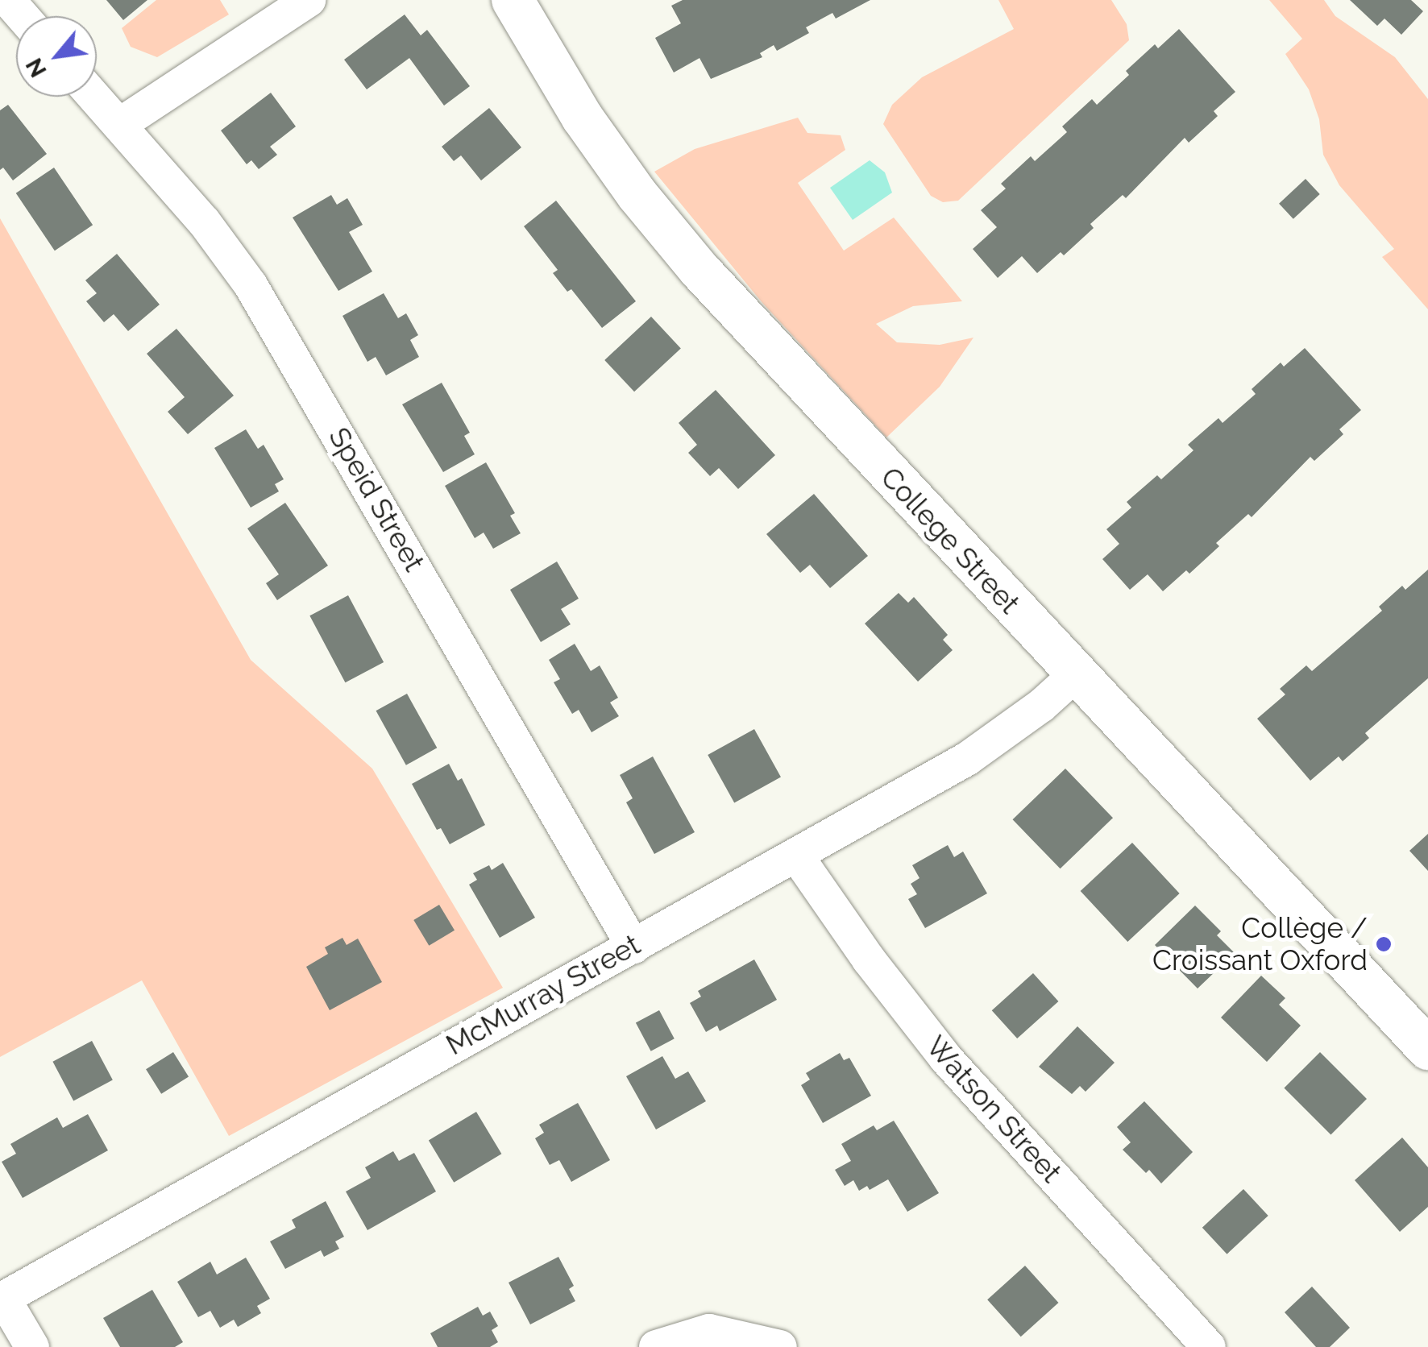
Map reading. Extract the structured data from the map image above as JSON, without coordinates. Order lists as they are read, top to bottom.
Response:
{
  "streets": {
    "street": [
      "Speid Street",
      "College Street",
      "McMurray Street",
      "Watson Street"
    ]
  },
  "crossings": [
    ["Speid Street", "McMurray Street"],
    ["College Street", "McMurray Street"],
    ["McMurray Street", "Watson Street"]
  ],
  "places": ["Collège / Croissant Oxford"],
  "north": "bottom left"
}
